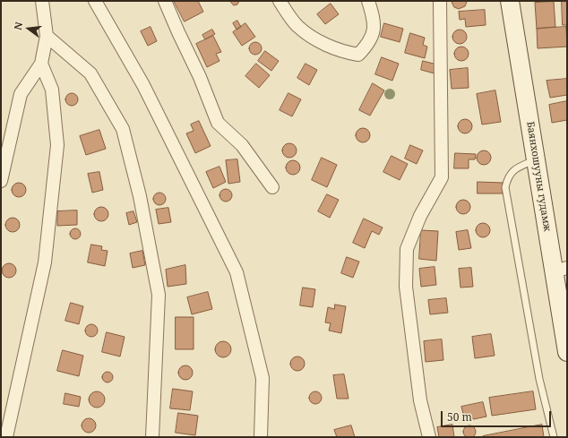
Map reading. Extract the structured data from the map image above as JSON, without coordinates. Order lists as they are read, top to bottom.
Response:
{
  "streets": {
    "main road": ["Баянхошууны гудамж"]
  },
  "scale_bar": "50 m",
  "north": "left"
}
